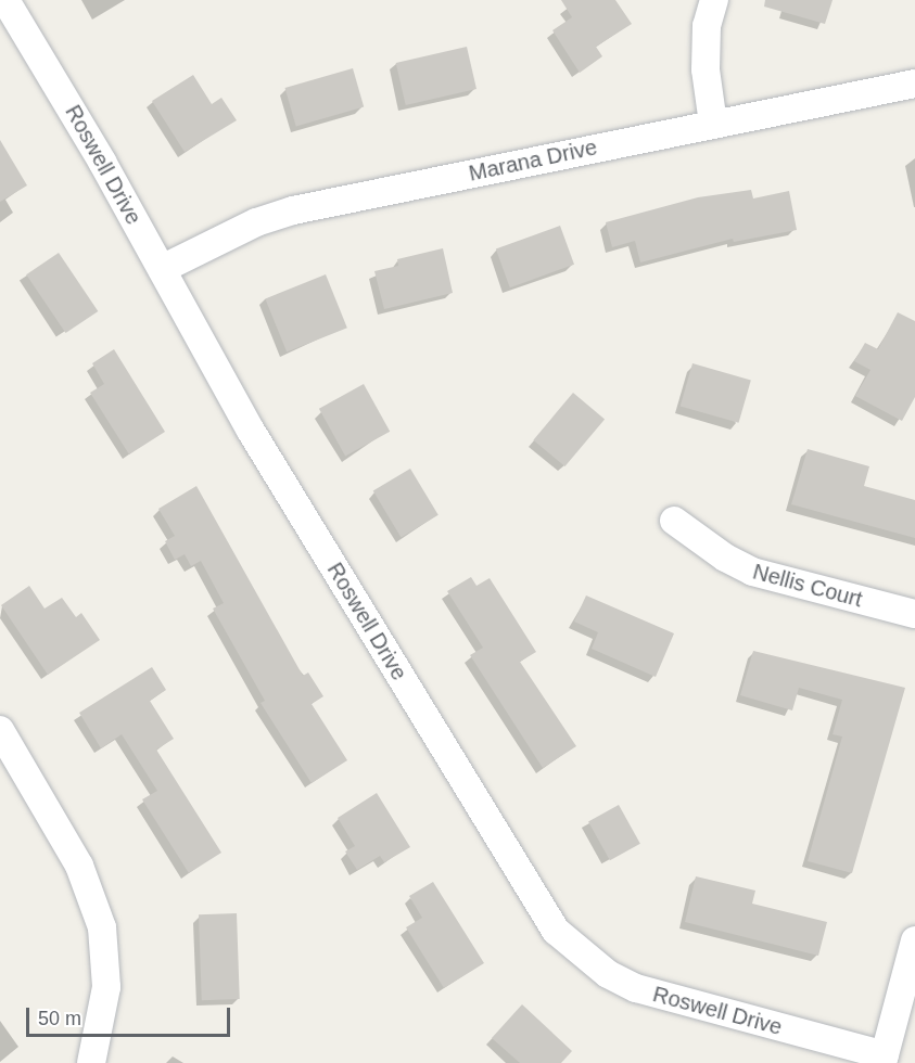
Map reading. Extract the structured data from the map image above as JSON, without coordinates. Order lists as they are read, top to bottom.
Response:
{
  "streets": {
    "street": ["Marana Drive", "Roswell Drive", "Nellis Court"]
  },
  "crossings": [
    ["Marana Drive", "Roswell Drive"]
  ],
  "scale_bar": "50 m"
}
